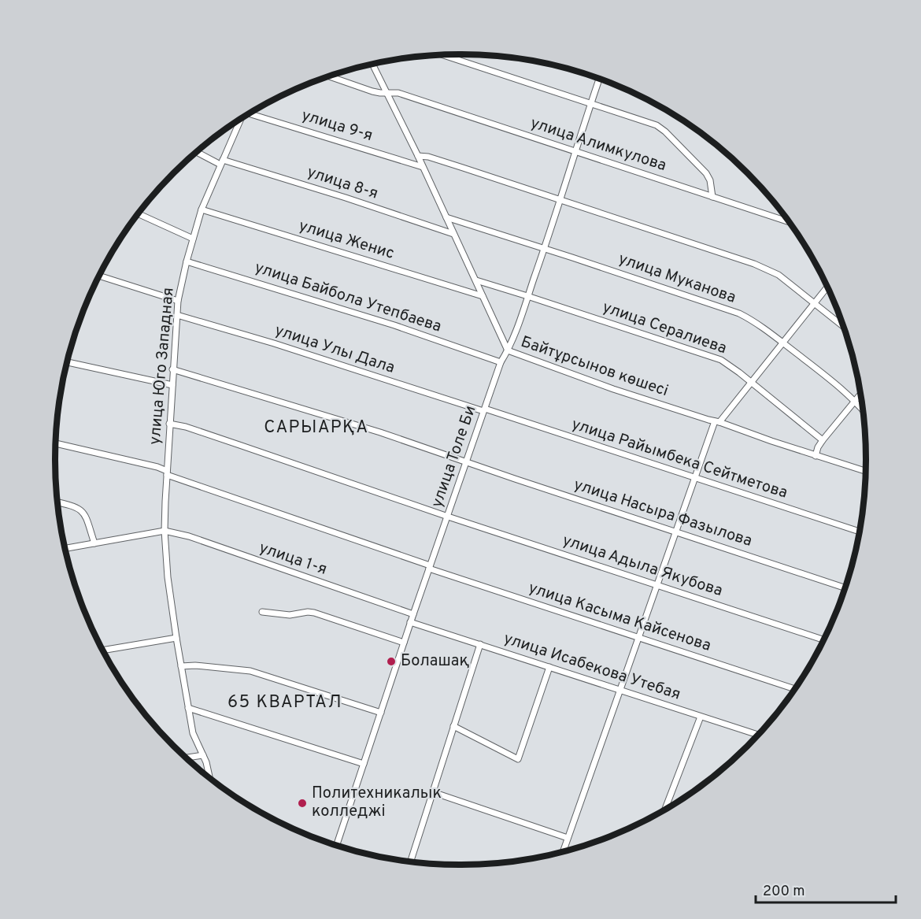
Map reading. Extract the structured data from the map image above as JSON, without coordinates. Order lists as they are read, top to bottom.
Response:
{
  "streets": {
    "street": [
      "улица 9-я",
      "улица Алимкулова",
      "улица 8-я",
      "улица Женис",
      "улица Муканова",
      "улица Байбола Утепбаева",
      "улица Сералиева",
      "улица Улы Дала",
      "улица Юго Западная",
      "Байтұрсынов көшесі",
      "улица Толе Би",
      "улица Райымбека Сейтметова",
      "улица Насыра Фазылова",
      "улица 1-я",
      "улица Адыла Якубова",
      "улица Касыма Кайсенова",
      "улица Исабекова Утебая"
    ]
  },
  "crossings": [
    ["улица 9-я", "Байтұрсынов көшесі"],
    ["улица Алимкулова", "Байтұрсынов көшесі"],
    ["улица Алимкулова", "улица Толе Би"],
    ["улица 8-я", "улица Юго Западная"],
    ["улица 8-я", "Байтұрсынов көшесі"],
    ["улица Женис", "улица Юго Западная"],
    ["улица Женис", "Байтұрсынов көшесі"],
    ["улица Муканова", "Байтұрсынов көшесі"],
    ["улица Муканова", "улица Толе Би"],
    ["улица Байбола Утепбаева", "улица Юго Западная"],
    ["улица Байбола Утепбаева", "улица Толе Би"],
    ["улица Сералиева", "Байтұрсынов көшесі"],
    ["улица Сералиева", "улица Толе Би"],
    ["улица Улы Дала", "улица Юго Западная"],
    ["улица Улы Дала", "улица Толе Би"],
    ["улица Улы Дала", "улица Райымбека Сейтметова"],
    ["улица Юго Западная", "улица Насыра Фазылова"],
    ["улица Юго Западная", "улица 1-я"],
    ["улица Юго Западная", "улица Адыла Якубова"],
    ["улица Юго Западная", "улица Касыма Кайсенова"],
    ["Байтұрсынов көшесі", "улица Толе Би"],
    ["улица Толе Би", "улица Райымбека Сейтметова"],
    ["улица Толе Би", "улица Насыра Фазылова"],
    ["улица Толе Би", "улица 1-я"],
    ["улица Толе Би", "улица Адыла Якубова"],
    ["улица Толе Би", "улица Касыма Кайсенова"],
    ["улица Толе Би", "улица Исабекова Утебая"]
  ],
  "districts": ["САРЫАРҚА", "65 КВАРТАЛ"],
  "places": ["Болашақ", "Политехникалык колледжі"],
  "scale_bar": "200 m"
}
